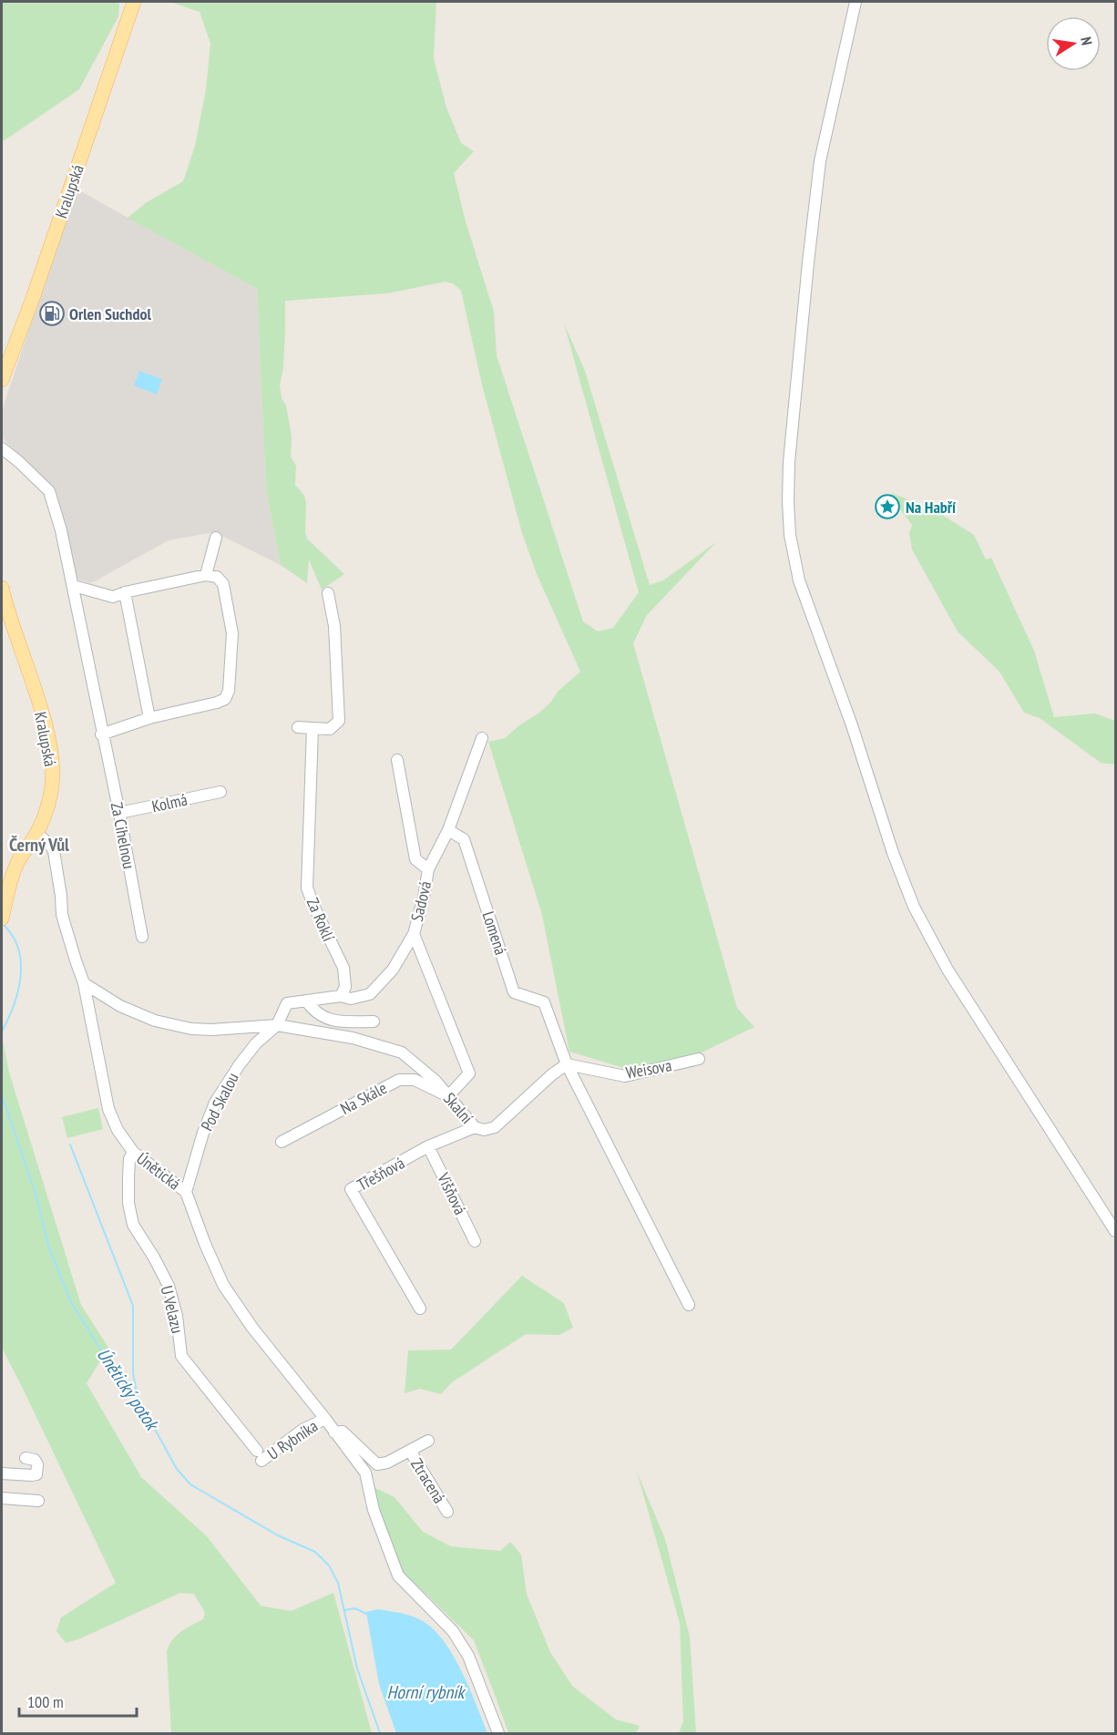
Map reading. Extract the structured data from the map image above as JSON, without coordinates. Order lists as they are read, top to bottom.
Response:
{
  "streets": {
    "main road": ["Kralupská"],
    "street": [
      "Kolmá",
      "Za Cihelnou",
      "Sadová",
      "Za Roklí",
      "Lomená",
      "Weisova",
      "Na Skále",
      "Pod Skalou",
      "Skalní",
      "Únětická",
      "Třešňová",
      "Višňová",
      "U Velazu",
      "U Rybníka",
      "Ztracená"
    ]
  },
  "crossings": [
    ["Kralupská", "Únětická"],
    ["Kolmá", "Za Cihelnou"],
    ["Sadová", "Na Skále"],
    ["Sadová", "Skalní"],
    ["Lomená", "Weisova"],
    ["Lomená", "Skalní"],
    ["Weisova", "Skalní"],
    ["Na Skále", "Skalní"],
    ["Pod Skalou", "Skalní"],
    ["Pod Skalou", "Únětická"],
    ["Skalní", "Únětická"],
    ["Skalní", "Třešňová"],
    ["Únětická", "U Velazu"],
    ["Únětická", "U Rybníka"],
    ["Únětická", "Ztracená"],
    ["Třešňová", "Višňová"],
    ["U Velazu", "U Rybníka"]
  ],
  "districts": ["Černý Vůl"],
  "water": ["Únětický potok", "Horní rybník"],
  "places": {
    "fuel station": ["Orlen Suchdol"],
    "place": ["Na Habří"]
  },
  "scale_bar": "100 m",
  "north": "right"
}
